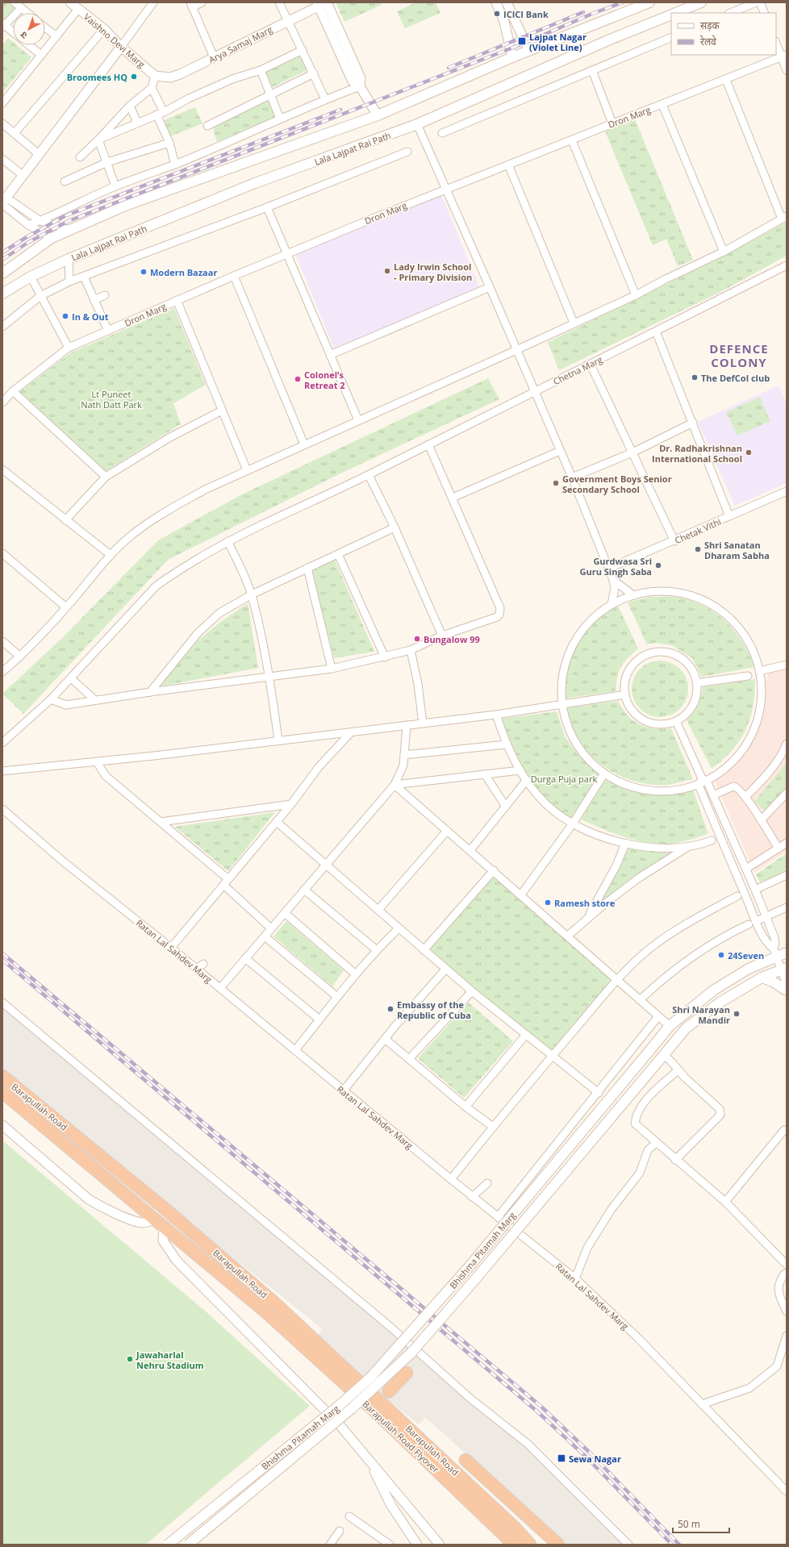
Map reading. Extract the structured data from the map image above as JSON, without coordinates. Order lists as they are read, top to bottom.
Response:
{
  "streets": {
    "highway": ["Barapullah Road", "Barapullah Road Flyover"],
    "main road": ["Lala Lajpat Rai Path", "Bhishma Pitamah Marg"],
    "street": [
      "Vaishno Devi Marg",
      "Arya Samaj Marg",
      "Dron Marg",
      "Chetna Marg",
      "Chetak Vithi",
      "Ratan Lal Sahdev Marg"
    ]
  },
  "crossings": [
    ["Vaishno Devi Marg", "Arya Samaj Marg"],
    ["Barapullah Road", "Barapullah Road Flyover"]
  ],
  "districts": ["DEFENCE COLONY"],
  "parks": ["Lt Puneet Nath Datt Park", "Durga Puja park"],
  "places": {
    "other": [
      "ICICI Bank",
      "Broomees HQ",
      "Lady Irwin School - Primary Division",
      "Modern Bazaar",
      "In & Out",
      "The DefCol club",
      "Colonel‘s Retreat 2",
      "Dr. Radhakrishnan International School",
      "Government Boys Senior Secondary School",
      "Shri Sanatan Dharam Sabha",
      "Gurdwasa Sri Guru Singh Saba",
      "Bungalow 99",
      "Ramesh store",
      "24Seven",
      "Embassy of the Republic of Cuba",
      "Shri Narayan Mandir",
      "Jawaharlal Nehru Stadium"
    ],
    "transit": ["Lajpat Nagar (Violet Line)", "Sewa Nagar"]
  },
  "legend": ["सड़क", "रेलवे"],
  "scale_bar": "50 m",
  "north": "bottom left"
}
